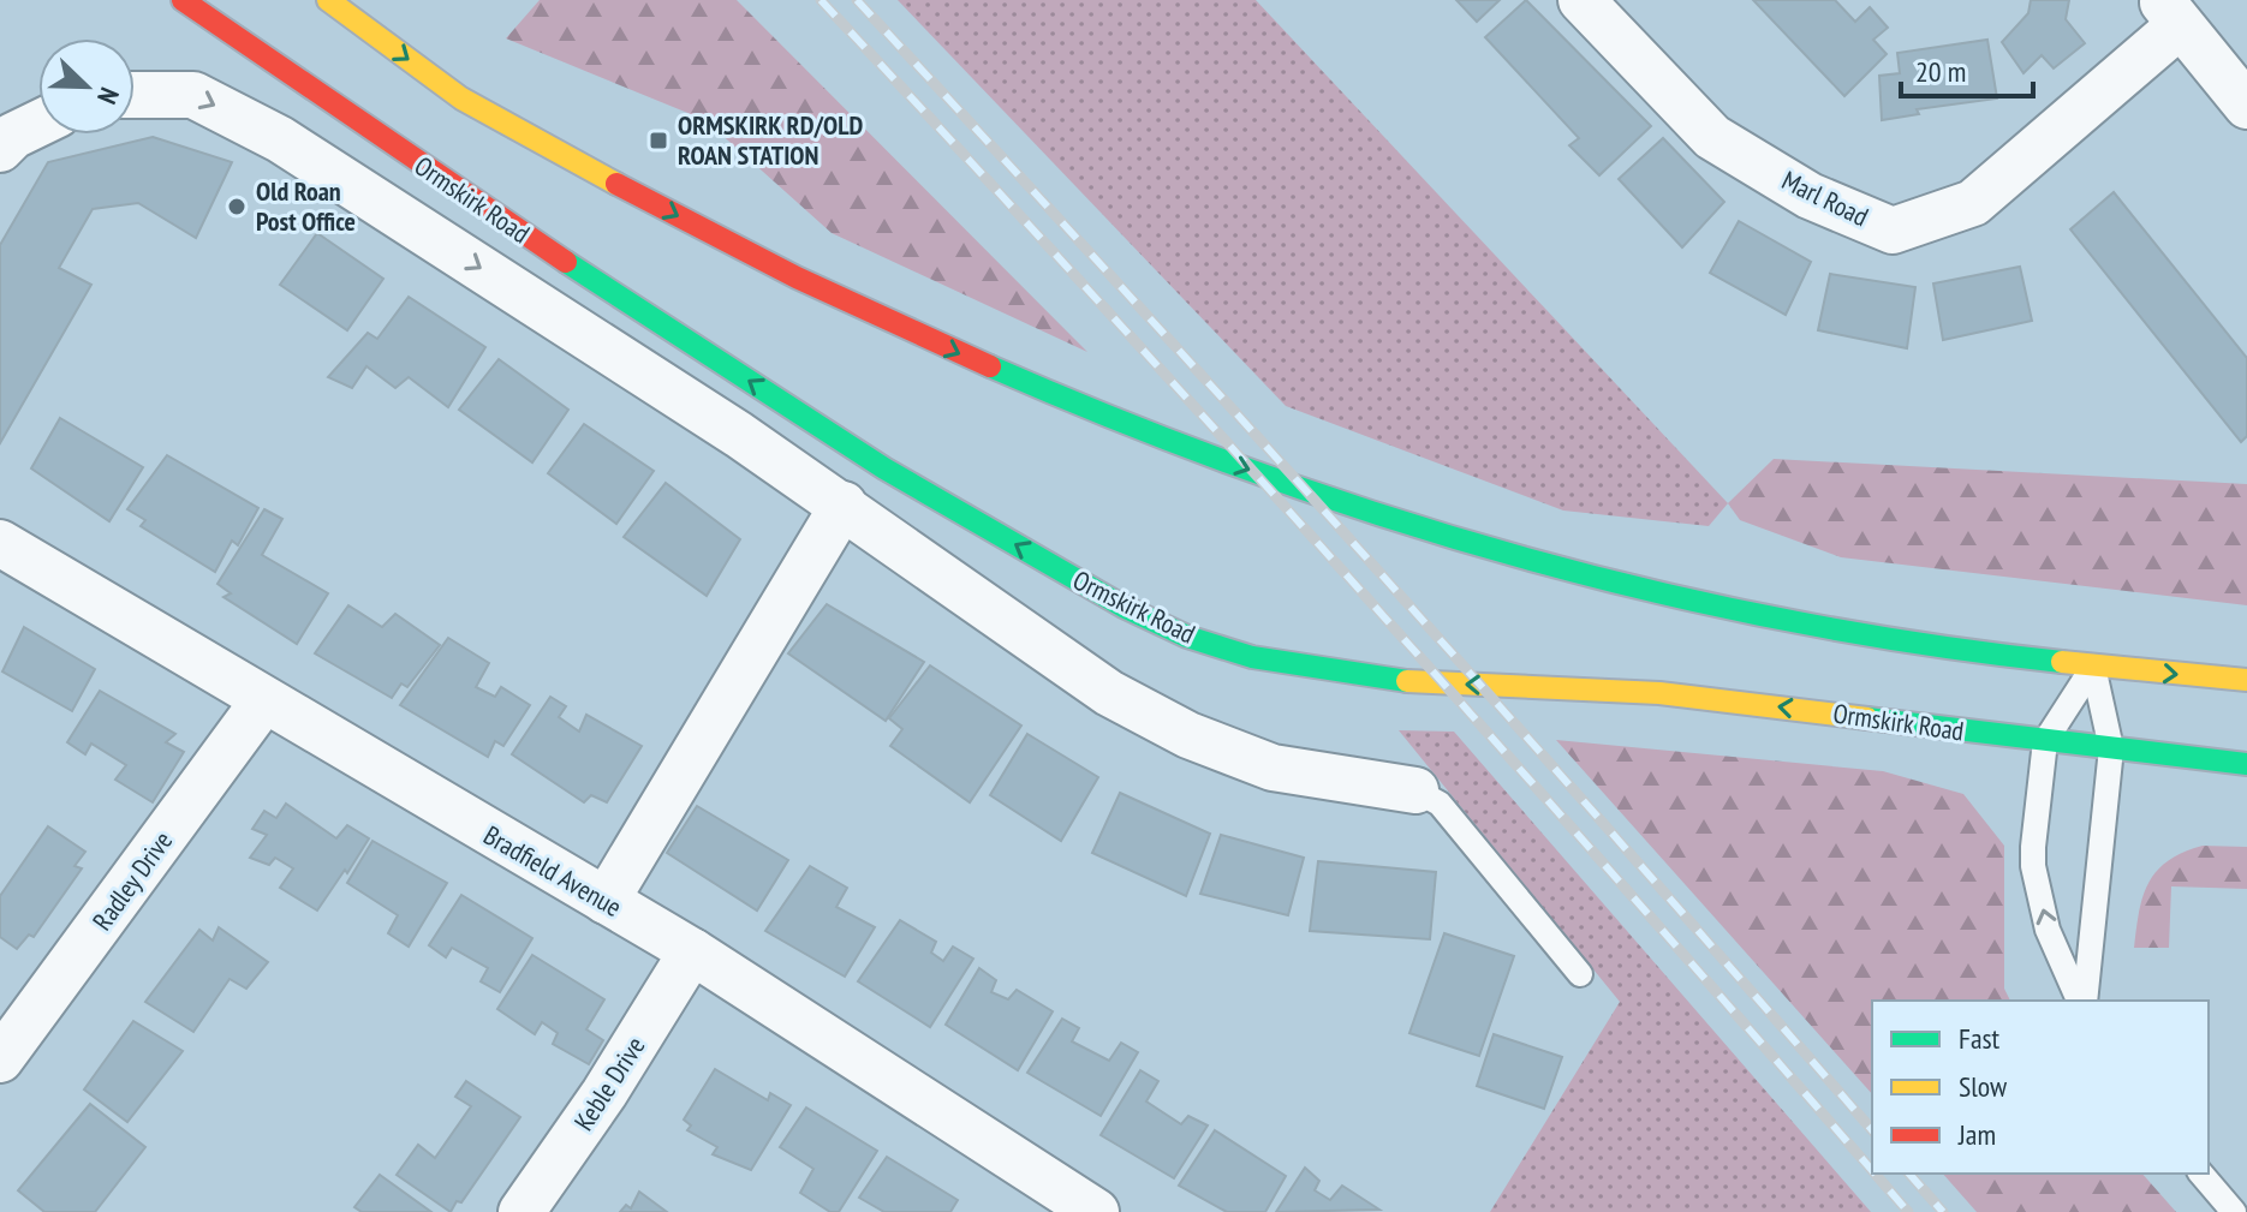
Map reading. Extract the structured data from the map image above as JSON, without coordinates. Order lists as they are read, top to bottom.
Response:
{
  "streets": {
    "highway": ["Ormskirk Road"],
    "street": [
      "Marl Road",
      "Bradfield Avenue",
      "Radley Drive",
      "Keble Drive"
    ]
  },
  "crossings": [
    ["Bradfield Avenue", "Radley Drive"],
    ["Bradfield Avenue", "Keble Drive"]
  ],
  "places": {
    "transit": ["ORMSKIRK RD/OLD ROAN STATION"],
    "other": ["Old Roan Post Office"]
  },
  "legend": ["Fast", "Slow", "Jam"],
  "scale_bar": "20 m",
  "north": "bottom right"
}
